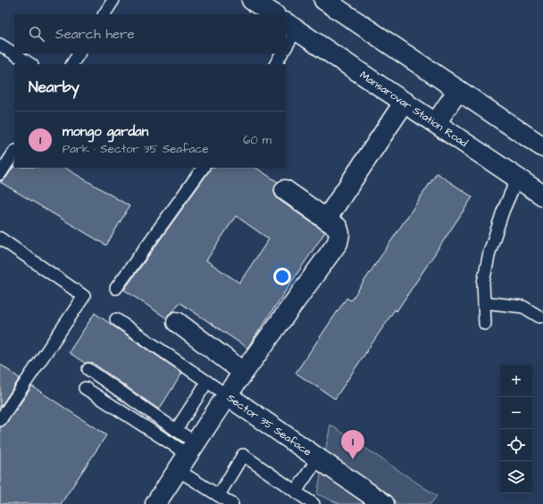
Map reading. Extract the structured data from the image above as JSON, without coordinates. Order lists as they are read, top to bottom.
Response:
{
  "streets": {
    "street": ["Mansarovar Station Road", "Sector 35 Seaface"]
  },
  "page": {
    "search": "Search here",
    "heading": "Nearby",
    "list": [
      {
        "mark": "1",
        "name": "mongo gardan",
        "note": "Park · Sector 35 Seaface",
        "value": "60 m"
      }
    ],
    "map_buttons": ["+", "−"],
    "pins": "1"
  }
}
